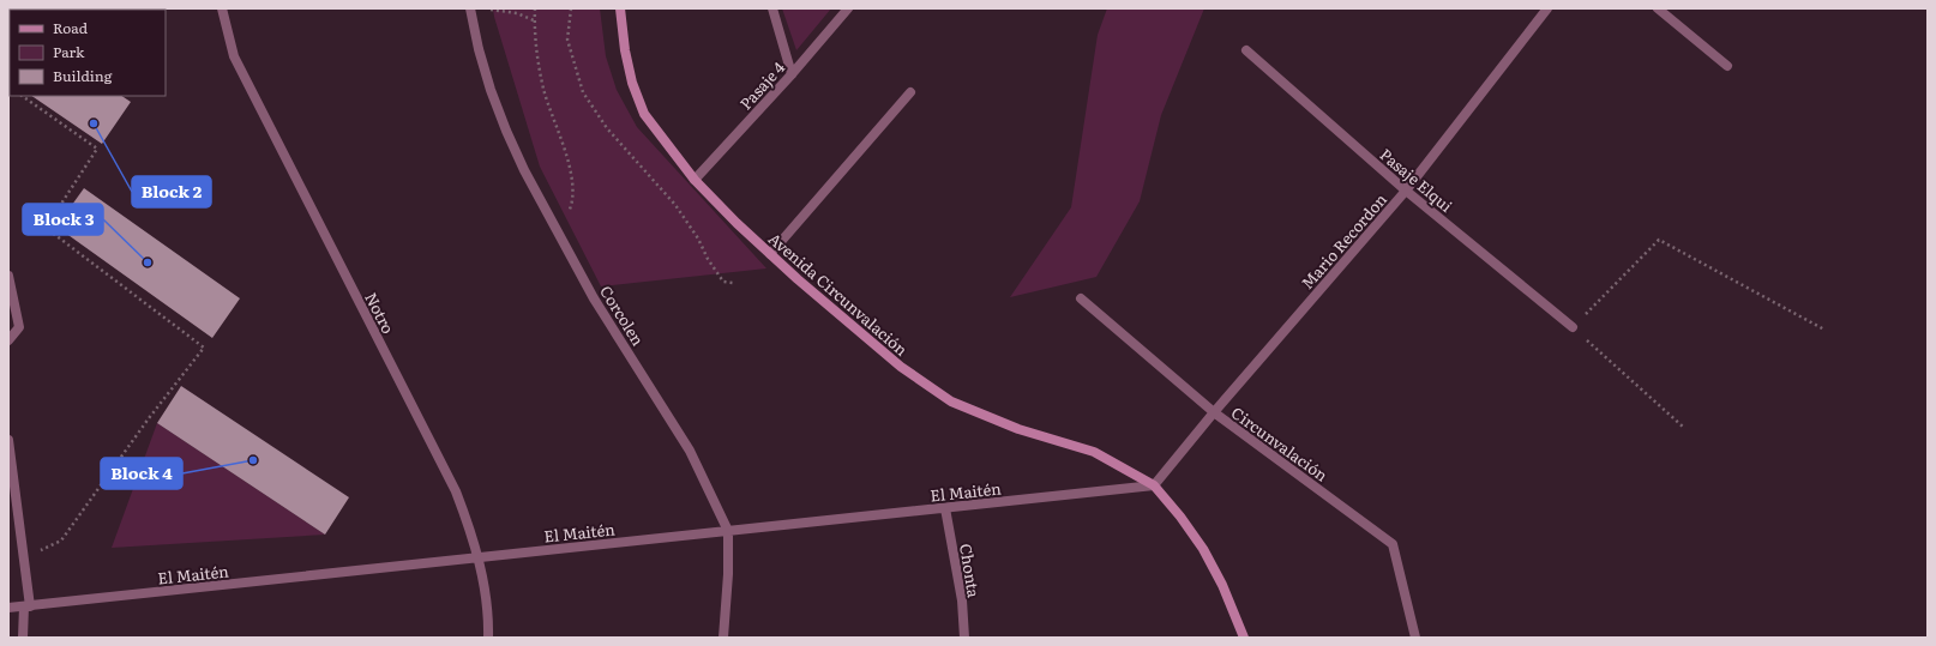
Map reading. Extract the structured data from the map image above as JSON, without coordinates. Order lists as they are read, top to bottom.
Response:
{
  "streets": {
    "street": [
      "Pasaje 4",
      "Pasaje Elqui",
      "Mario Recordon",
      "Avenida Circunvalación",
      "Notro",
      "Corcolen",
      "Circunvalación",
      "El Maitén",
      "Chonta"
    ]
  },
  "crossings": [
    ["Pasaje 4", "Avenida Circunvalación"],
    ["Pasaje Elqui", "Mario Recordon"],
    ["Mario Recordon", "Avenida Circunvalación"],
    ["Mario Recordon", "Circunvalación"],
    ["Mario Recordon", "El Maitén"],
    ["Avenida Circunvalación", "El Maitén"],
    ["Notro", "El Maitén"],
    ["Corcolen", "El Maitén"],
    ["El Maitén", "Chonta"]
  ],
  "places": ["Block 2", "Block 3", "Block 4"],
  "legend": ["Road", "Park", "Building"]
}
